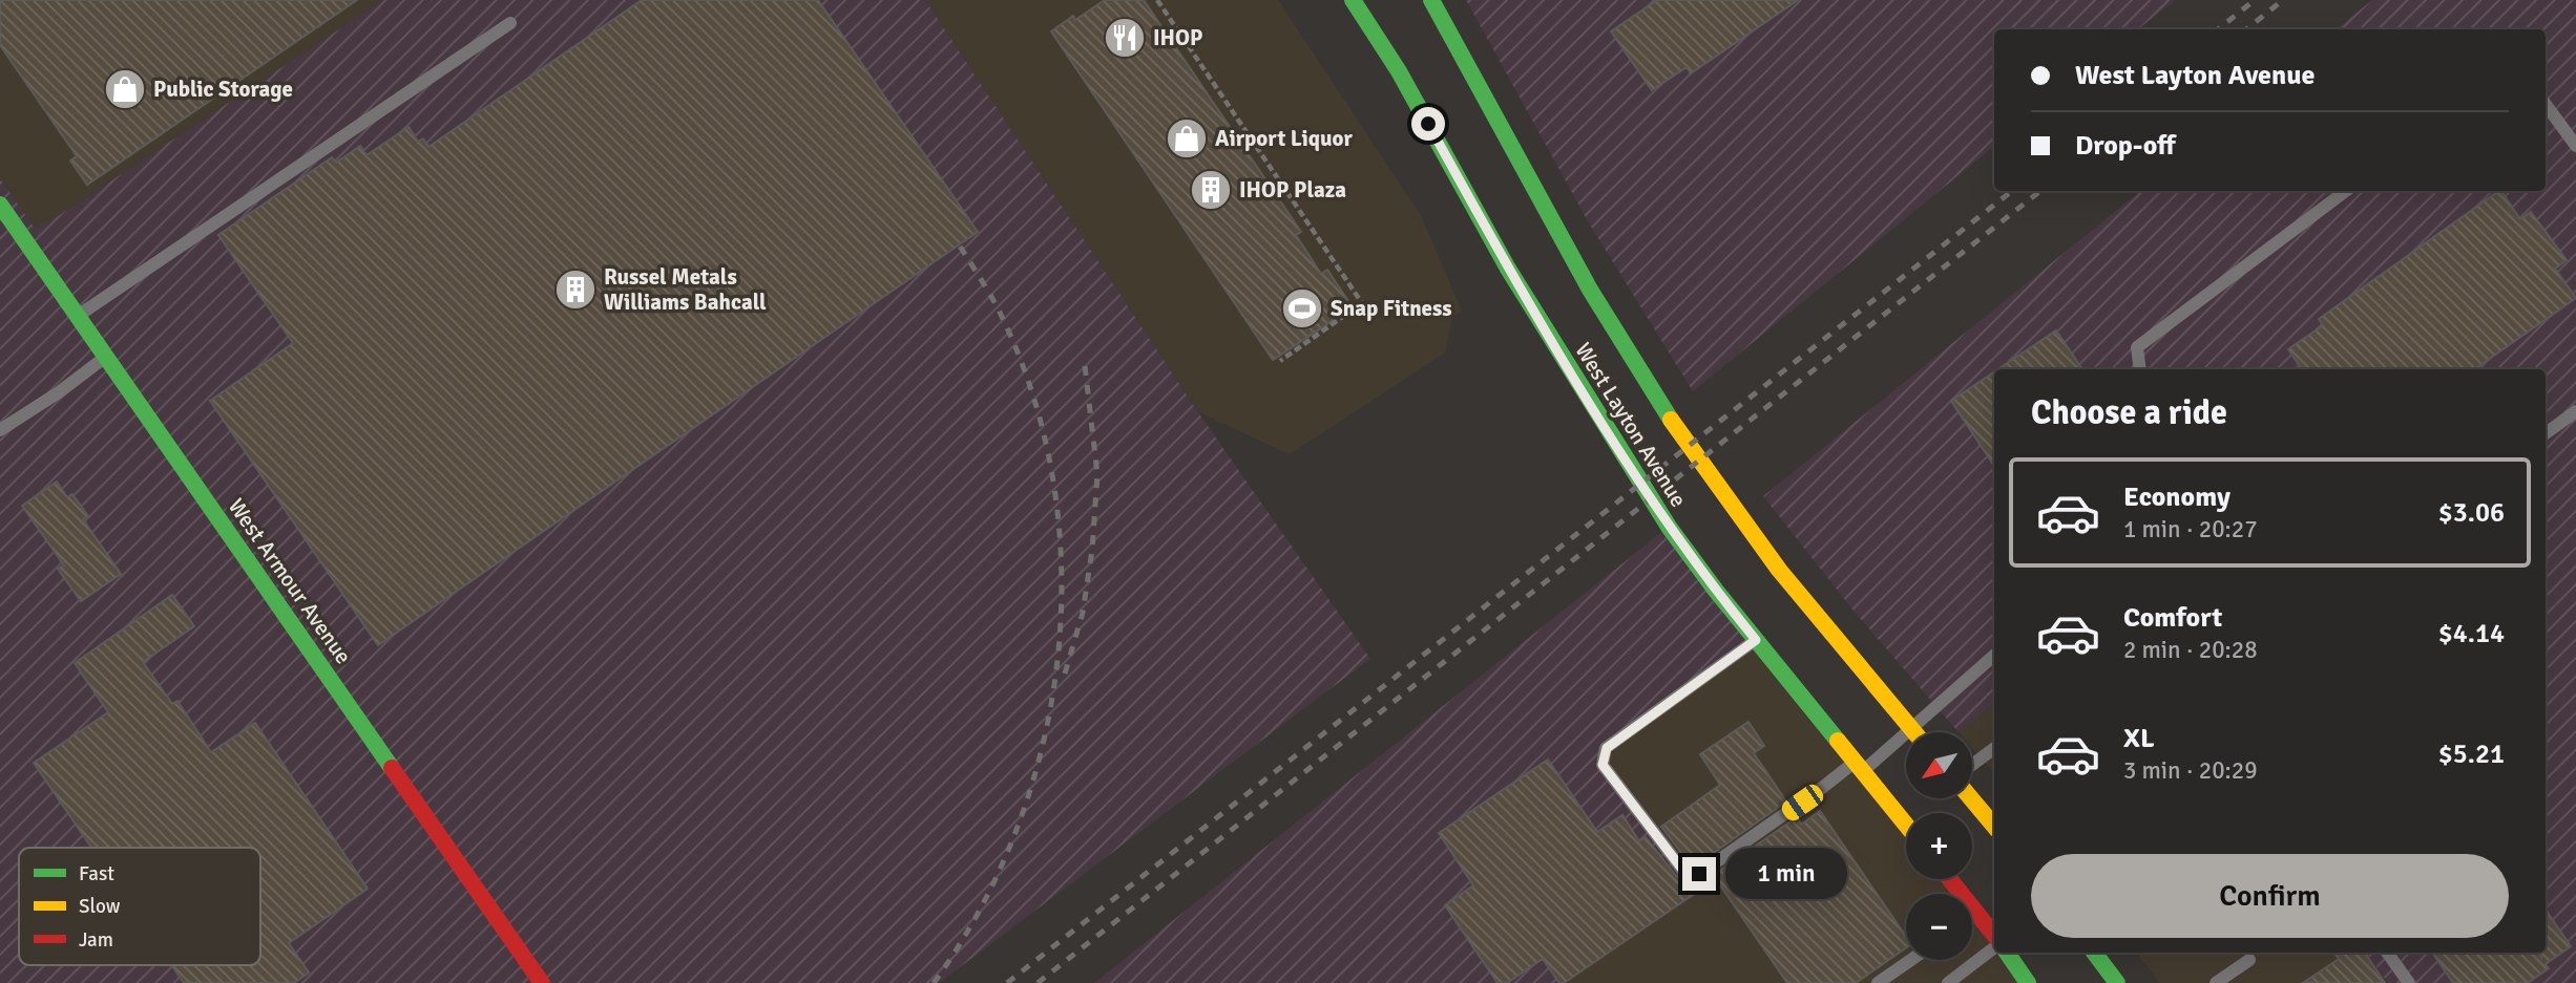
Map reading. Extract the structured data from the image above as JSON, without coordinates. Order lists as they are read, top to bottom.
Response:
{
  "streets": {
    "main road": ["West Layton Avenue", "West Armour Avenue"]
  },
  "places": {
    "restaurant": ["IHOP"],
    "shop": ["Public Storage", "Airport Liquor"],
    "building": ["IHOP Plaza", "Russel Metals Williams Bahcall"],
    "sports": ["Snap Fitness"]
  },
  "legend": ["Fast", "Slow", "Jam"],
  "north": "bottom left",
  "page": {
    "banner": ["West Layton Avenue", "Drop-off"],
    "heading": "Choose a ride",
    "list": [
      {
        "name": "Economy",
        "note": "1 min · 20:27",
        "value": "$3.06"
      },
      {
        "name": "Comfort",
        "note": "2 min · 20:28",
        "value": "$4.14"
      },
      {
        "name": "XL",
        "note": "3 min · 20:29",
        "value": "$5.21"
      }
    ],
    "map_buttons": ["+", "−"],
    "buttons": "Confirm",
    "bubble": "1 min"
  }
}
